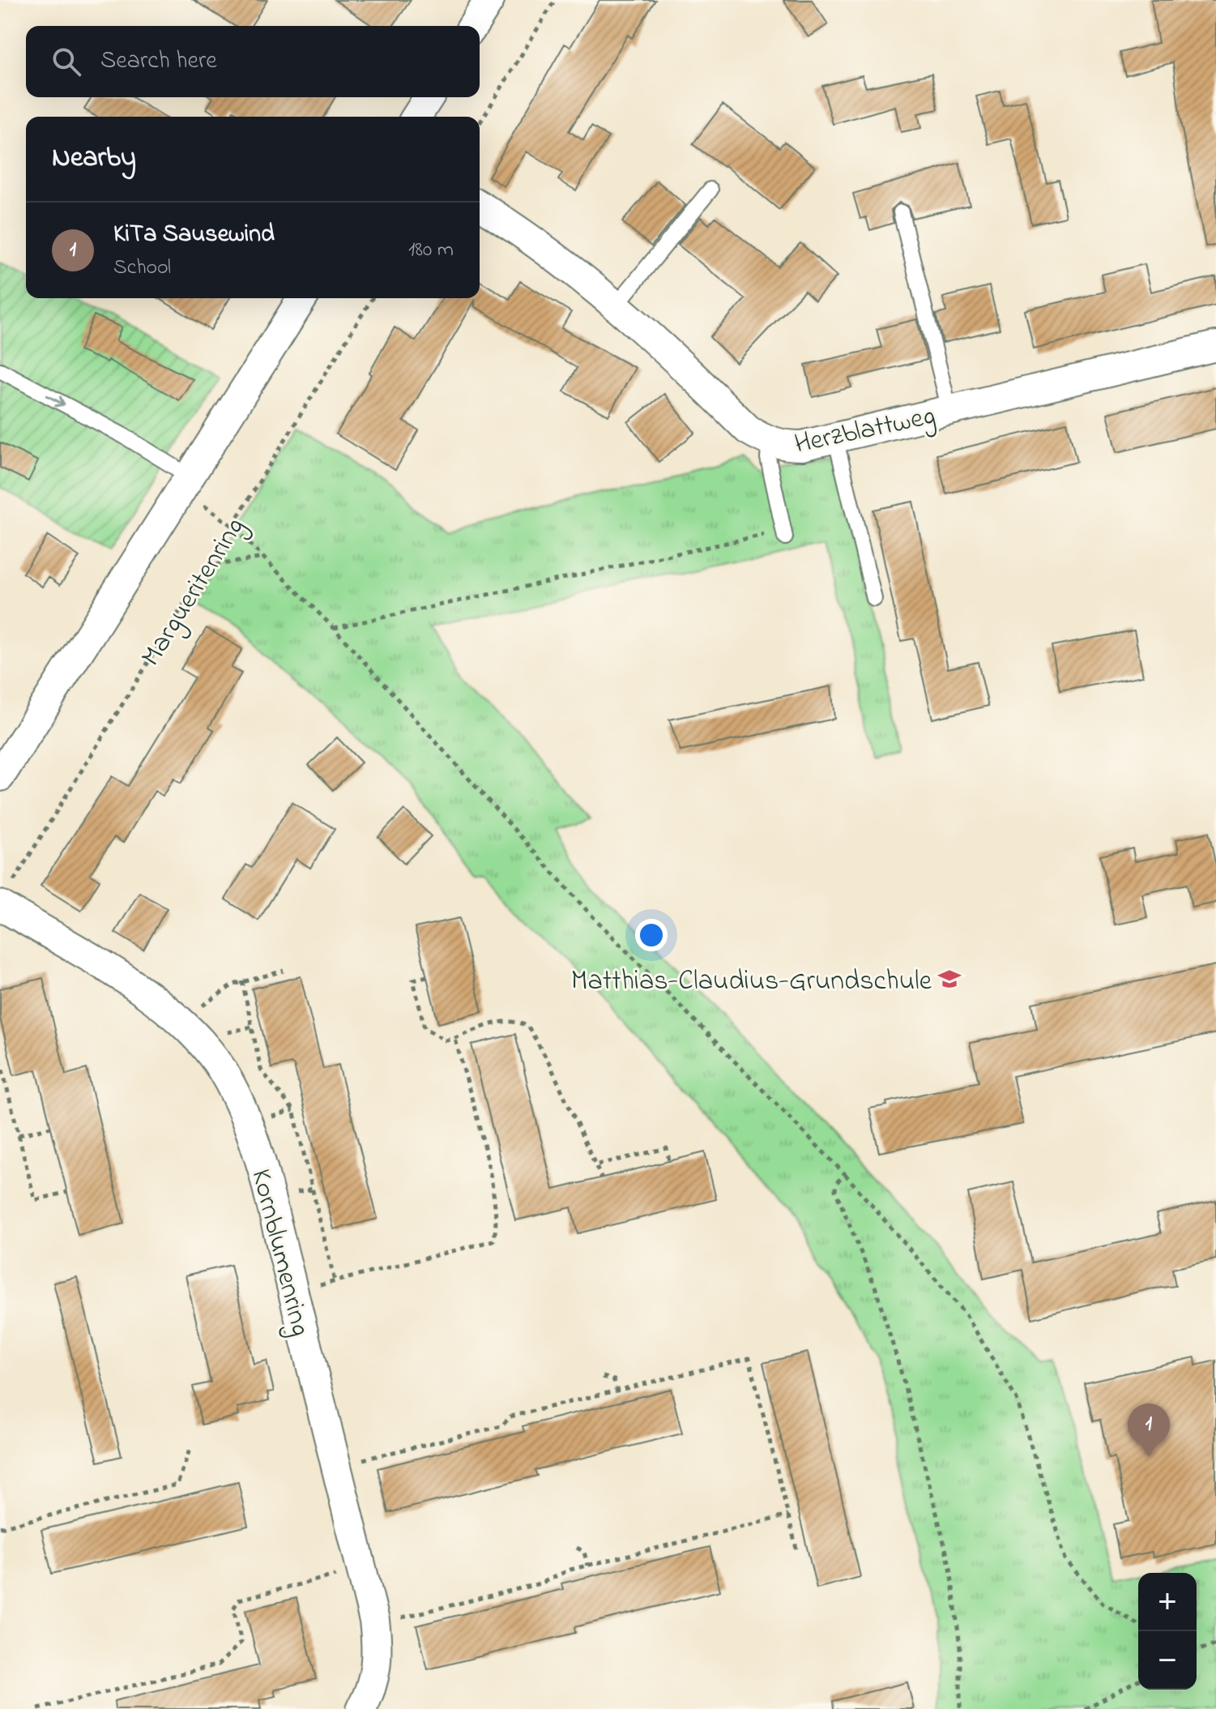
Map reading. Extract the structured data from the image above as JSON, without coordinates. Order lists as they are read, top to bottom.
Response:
{
  "streets": {
    "street": ["Herzblattweg", "Kornblumenring"],
    "path": ["Margueritenring"]
  },
  "crossings": [
    ["Margueritenring", "Kornblumenring"]
  ],
  "places": {
    "school or university": ["Matthias-Claudius-Grundschule"]
  },
  "page": {
    "search": "Search here",
    "heading": "Nearby",
    "list": [
      {
        "mark": "1",
        "name": "KiTa Sausewind",
        "note": "School",
        "value": "180 m"
      }
    ],
    "pins": "1",
    "map_buttons": ["+", "−"]
  }
}
